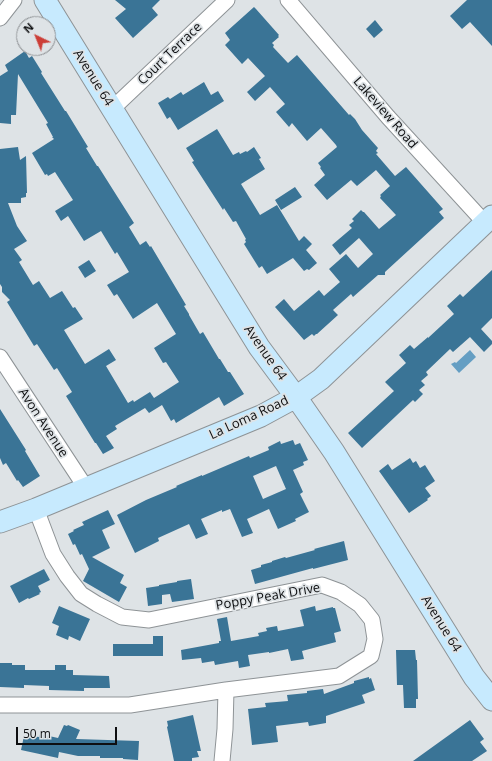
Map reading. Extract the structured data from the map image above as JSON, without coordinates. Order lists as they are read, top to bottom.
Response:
{
  "streets": {
    "street": [
      "Court Terrace",
      "Avenue 64",
      "Lakeview Road",
      "La Loma Road",
      "Avon Avenue",
      "Poppy Peak Drive"
    ]
  },
  "crossings": [
    ["Court Terrace", "Avenue 64"],
    ["Avenue 64", "La Loma Road"],
    ["Lakeview Road", "La Loma Road"],
    ["La Loma Road", "Avon Avenue"],
    ["La Loma Road", "Poppy Peak Drive"]
  ],
  "scale_bar": "50 m",
  "north": "top left"
}
